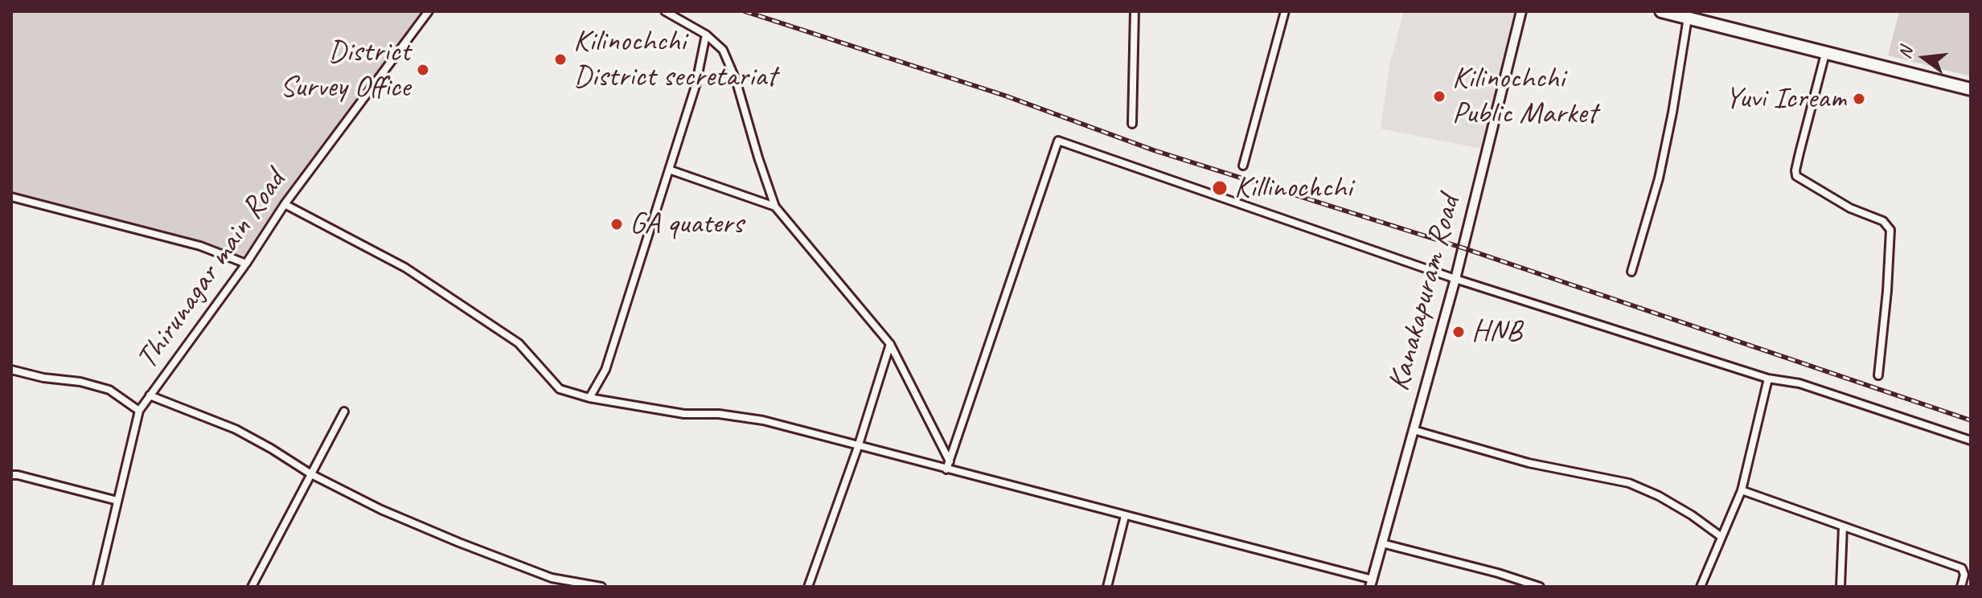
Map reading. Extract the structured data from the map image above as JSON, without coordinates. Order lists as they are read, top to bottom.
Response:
{
  "streets": {
    "street": ["Thirunagar main Road", "Kanakapuram Road"]
  },
  "places": [
    "Kilinochchi District secretariat",
    "District Survey Office",
    "Kilinochchi Public Market",
    "Yuvi Icream",
    "Killinochchi",
    "GA quaters",
    "HNB"
  ],
  "north": "left"
}
